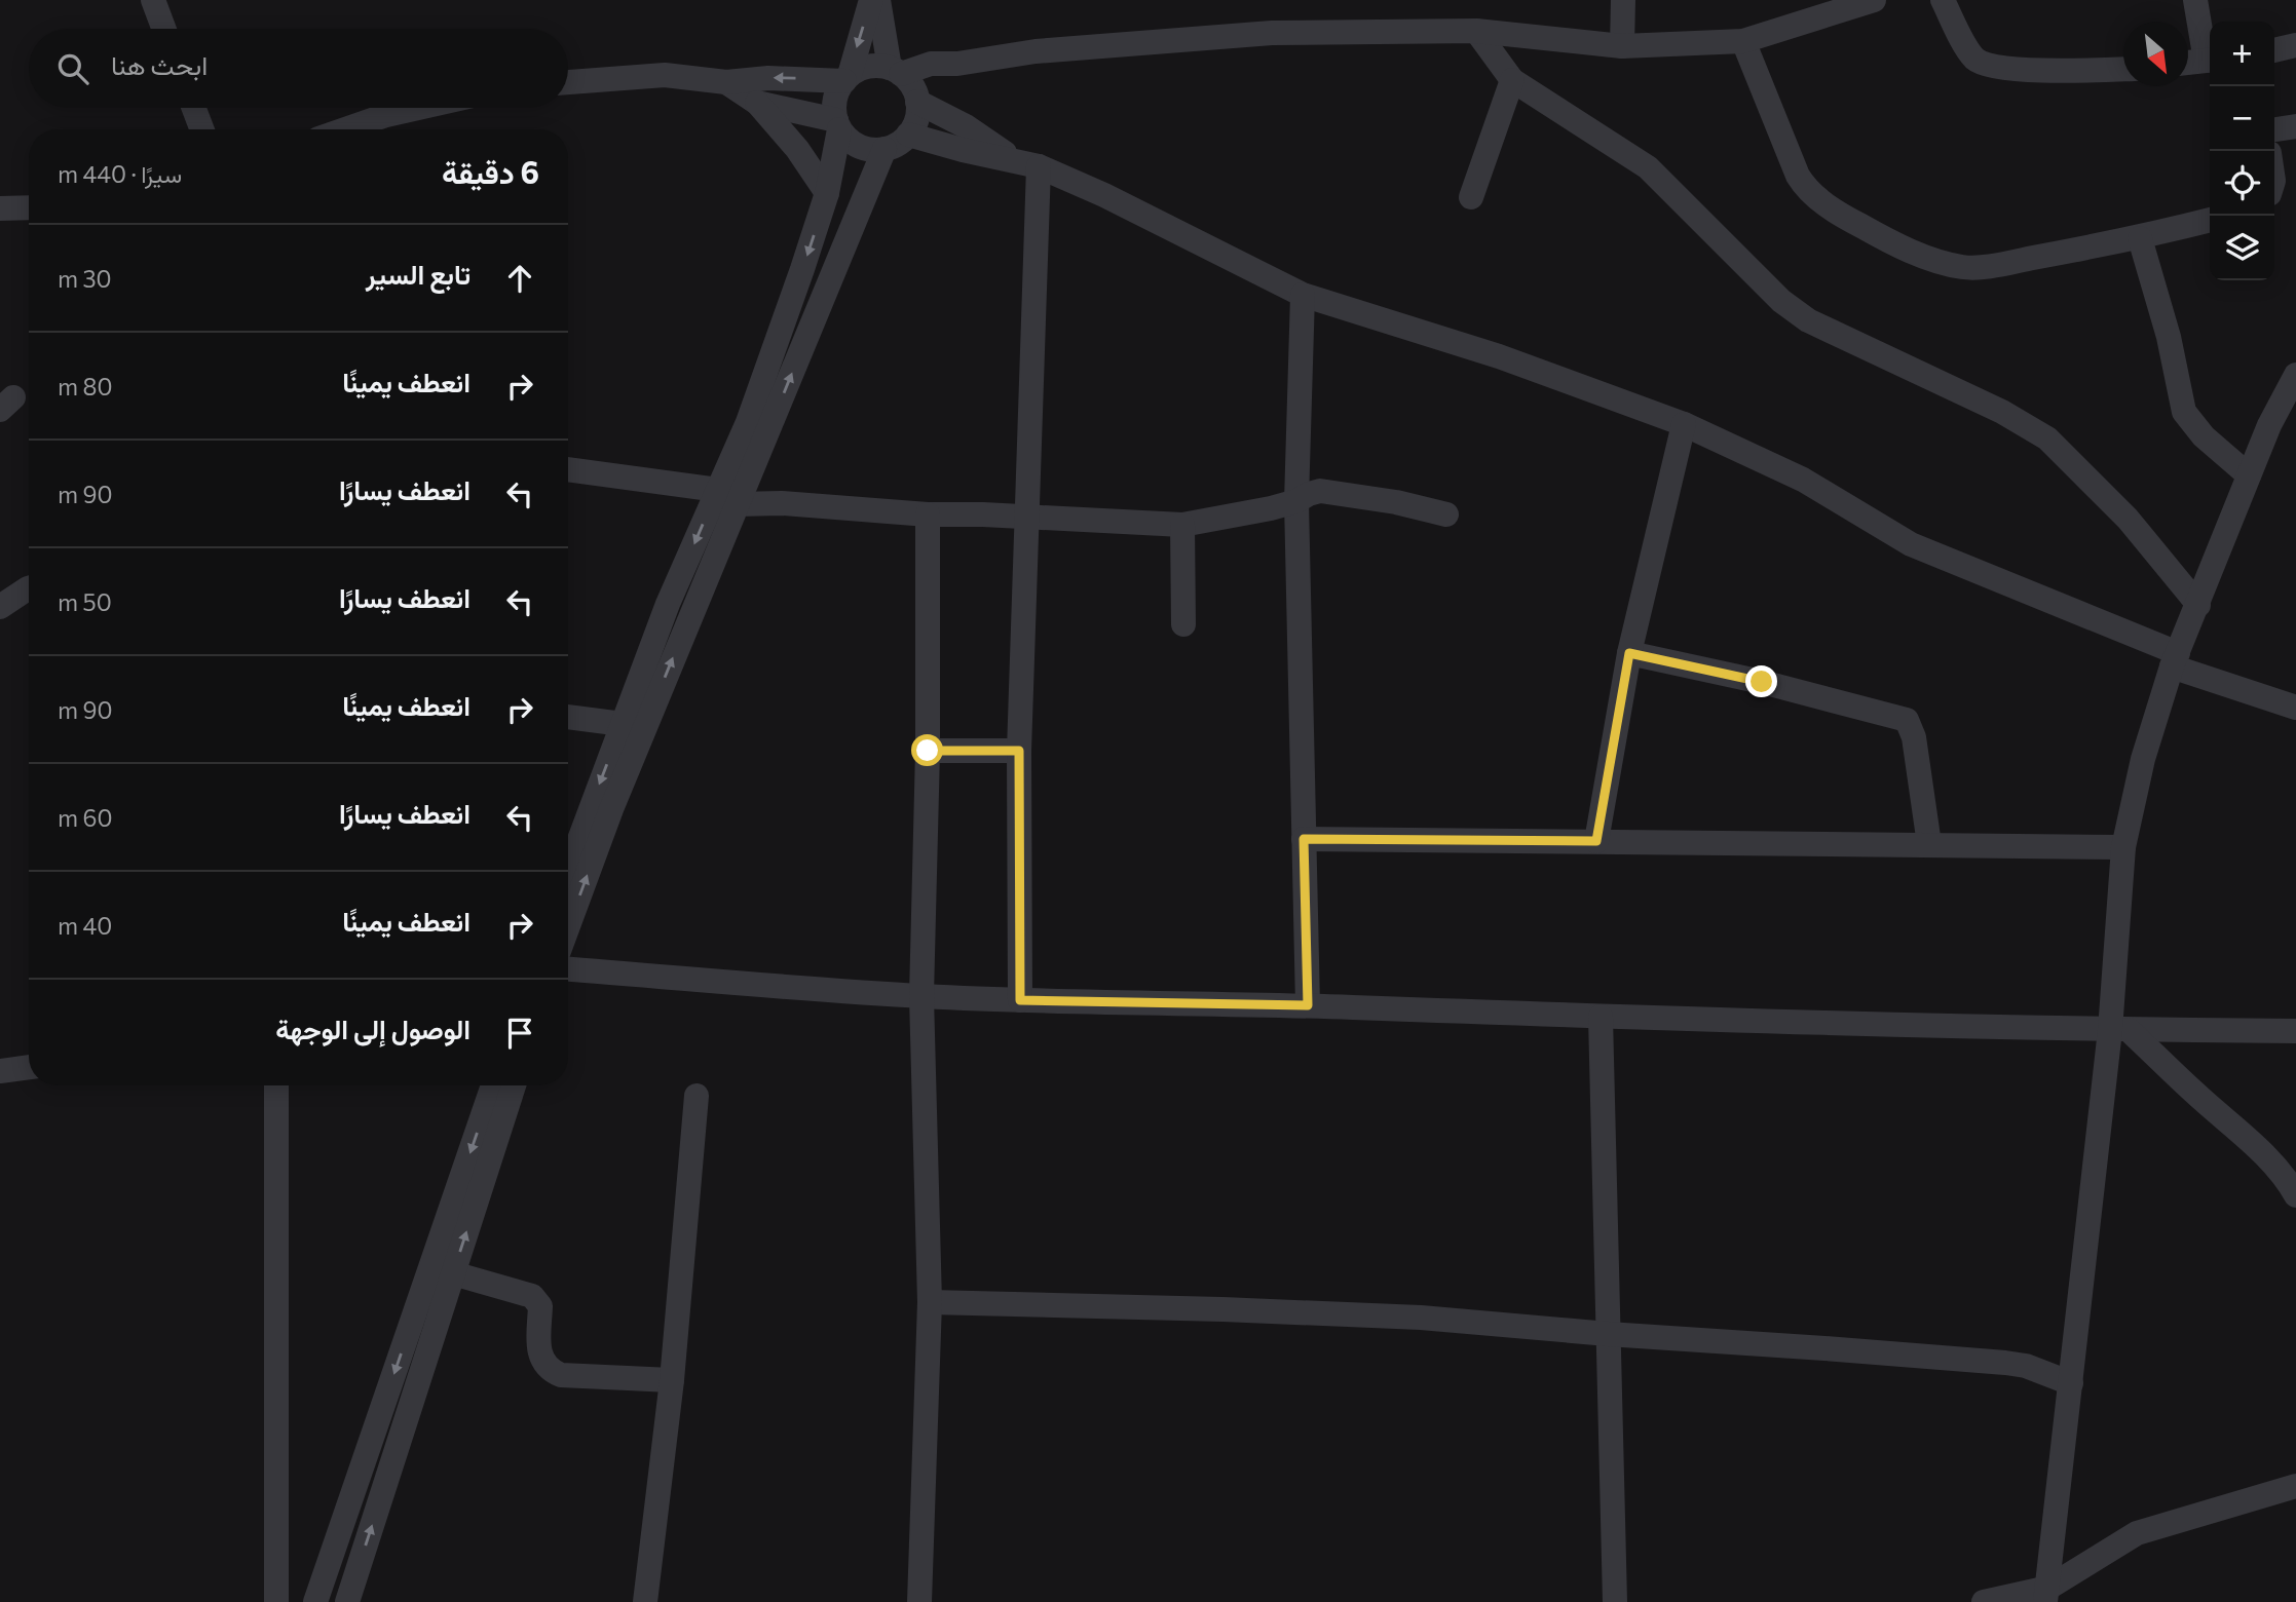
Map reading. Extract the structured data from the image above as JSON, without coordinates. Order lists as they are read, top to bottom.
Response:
{
  "north": "bottom right",
  "page": {
    "map_buttons": ["+", "−"],
    "search": "ابحث هنا",
    "heading": ["6 دقيقة", "سيرًا · 440 m"],
    "list": [
      ["تابع السير", "30 m"],
      ["انعطف يمينًا", "80 m"],
      ["انعطف يسارًا", "90 m"],
      ["انعطف يسارًا", "50 m"],
      ["انعطف يمينًا", "90 m"],
      ["انعطف يسارًا", "60 m"],
      ["انعطف يمينًا", "40 m"],
      "الوصول إلى الوجهة"
    ]
  }
}
